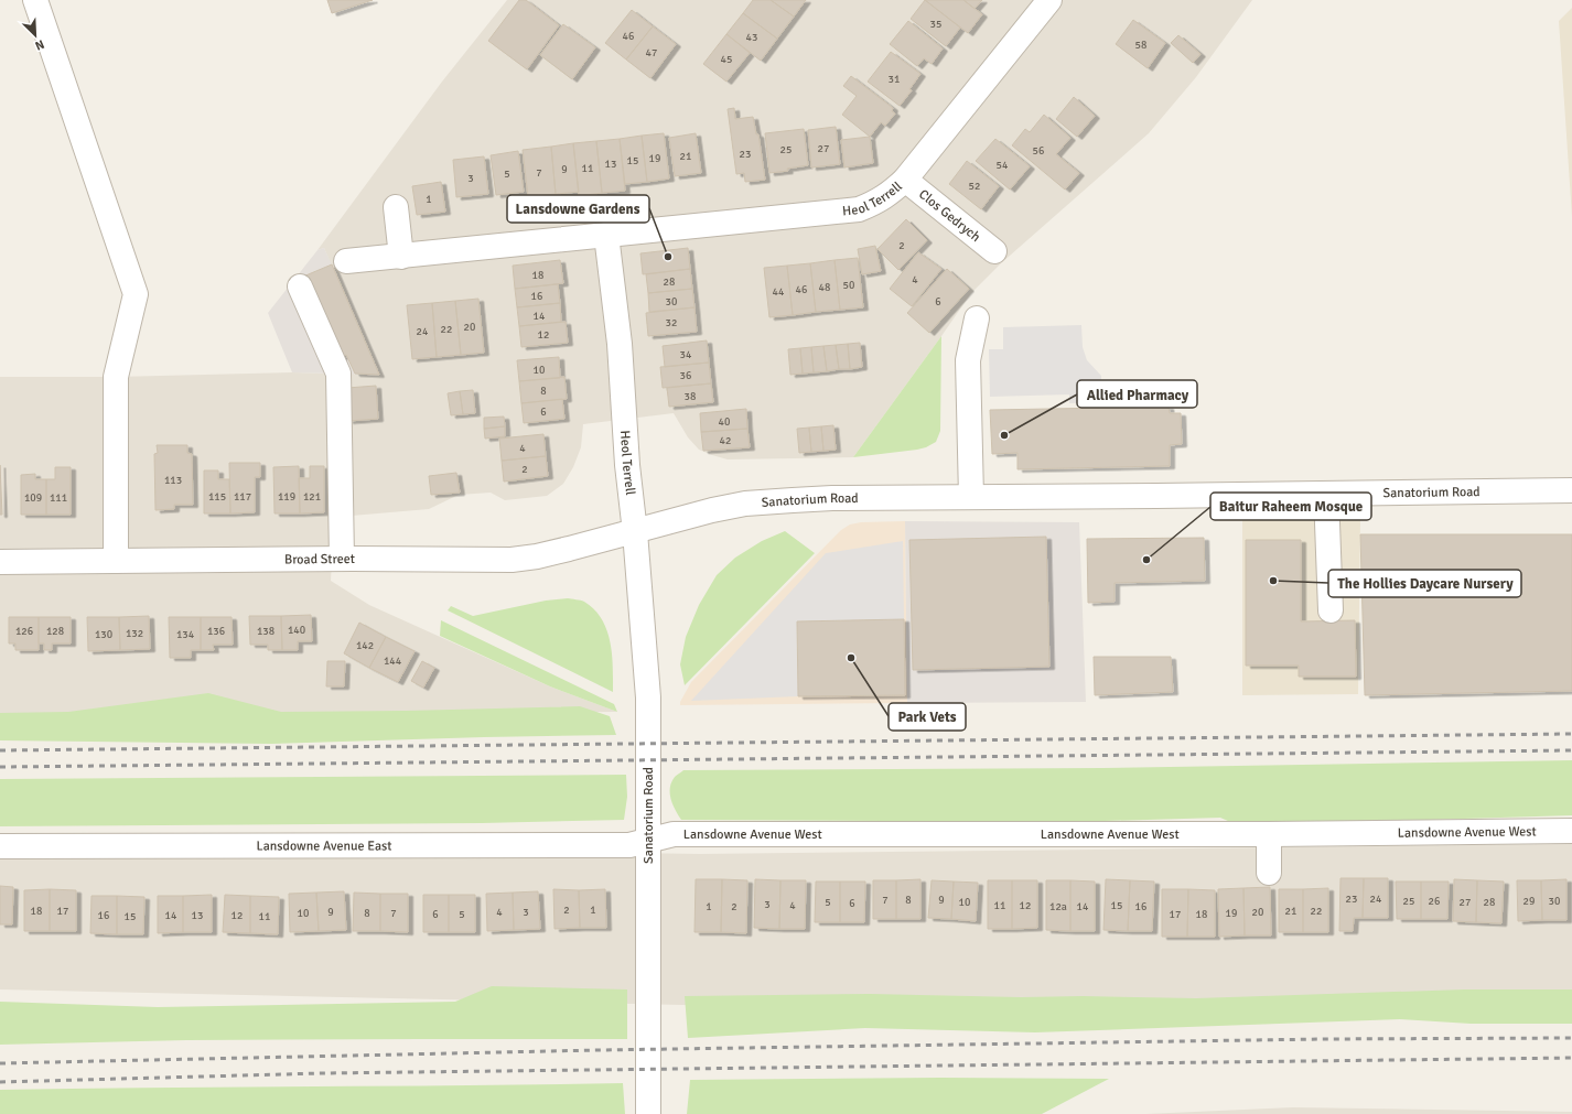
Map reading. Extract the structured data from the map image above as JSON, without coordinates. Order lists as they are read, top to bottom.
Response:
{
  "streets": {
    "street": [
      "Heol Terrell",
      "Clos Gedrych",
      "Sanatorium Road",
      "Broad Street",
      "Lansdowne Avenue West",
      "Lansdowne Avenue East"
    ]
  },
  "crossings": [
    ["Heol Terrell", "Clos Gedrych"],
    ["Heol Terrell", "Sanatorium Road"],
    ["Heol Terrell", "Broad Street"],
    ["Sanatorium Road", "Broad Street"],
    ["Sanatorium Road", "Lansdowne Avenue West"],
    ["Sanatorium Road", "Lansdowne Avenue East"],
    ["Lansdowne Avenue West", "Lansdowne Avenue East"]
  ],
  "places": [
    "Lansdowne Gardens",
    "Allied Pharmacy",
    "Baitur Raheem Mosque",
    "The Hollies Daycare Nursery",
    "Park Vets"
  ],
  "house_numbers": [
    "35",
    "46",
    "43",
    "58",
    "47",
    "45",
    "31",
    "27",
    "25",
    "56",
    "23",
    "21",
    "19",
    "15",
    "13",
    "54",
    "11",
    "9",
    "7",
    "5",
    "3",
    "52",
    "1",
    "2",
    "18",
    "4",
    "28",
    "50",
    "48",
    "46",
    "44",
    "16",
    "30",
    "6",
    "14",
    "32",
    "20",
    "22",
    "24",
    "12",
    "34",
    "10",
    "36",
    "8",
    "38",
    "6",
    "40",
    "42",
    "4",
    "2",
    "113",
    "115",
    "117",
    "119",
    "121",
    "109",
    "111",
    "140",
    "126",
    "128",
    "136",
    "138",
    "132",
    "130",
    "134",
    "142",
    "144",
    "23",
    "24",
    "7",
    "8",
    "9",
    "25",
    "26",
    "29",
    "30",
    "5",
    "10",
    "27",
    "28",
    "6",
    "3",
    "4",
    "11",
    "12",
    "15",
    "1",
    "2",
    "12a",
    "14",
    "16",
    "2",
    "1",
    "18",
    "17",
    "21",
    "22",
    "9",
    "4",
    "3",
    "20",
    "10",
    "8",
    "7",
    "19",
    "6",
    "5",
    "17",
    "18",
    "16",
    "14",
    "13",
    "12",
    "15",
    "11"
  ],
  "north": "bottom right"
}
